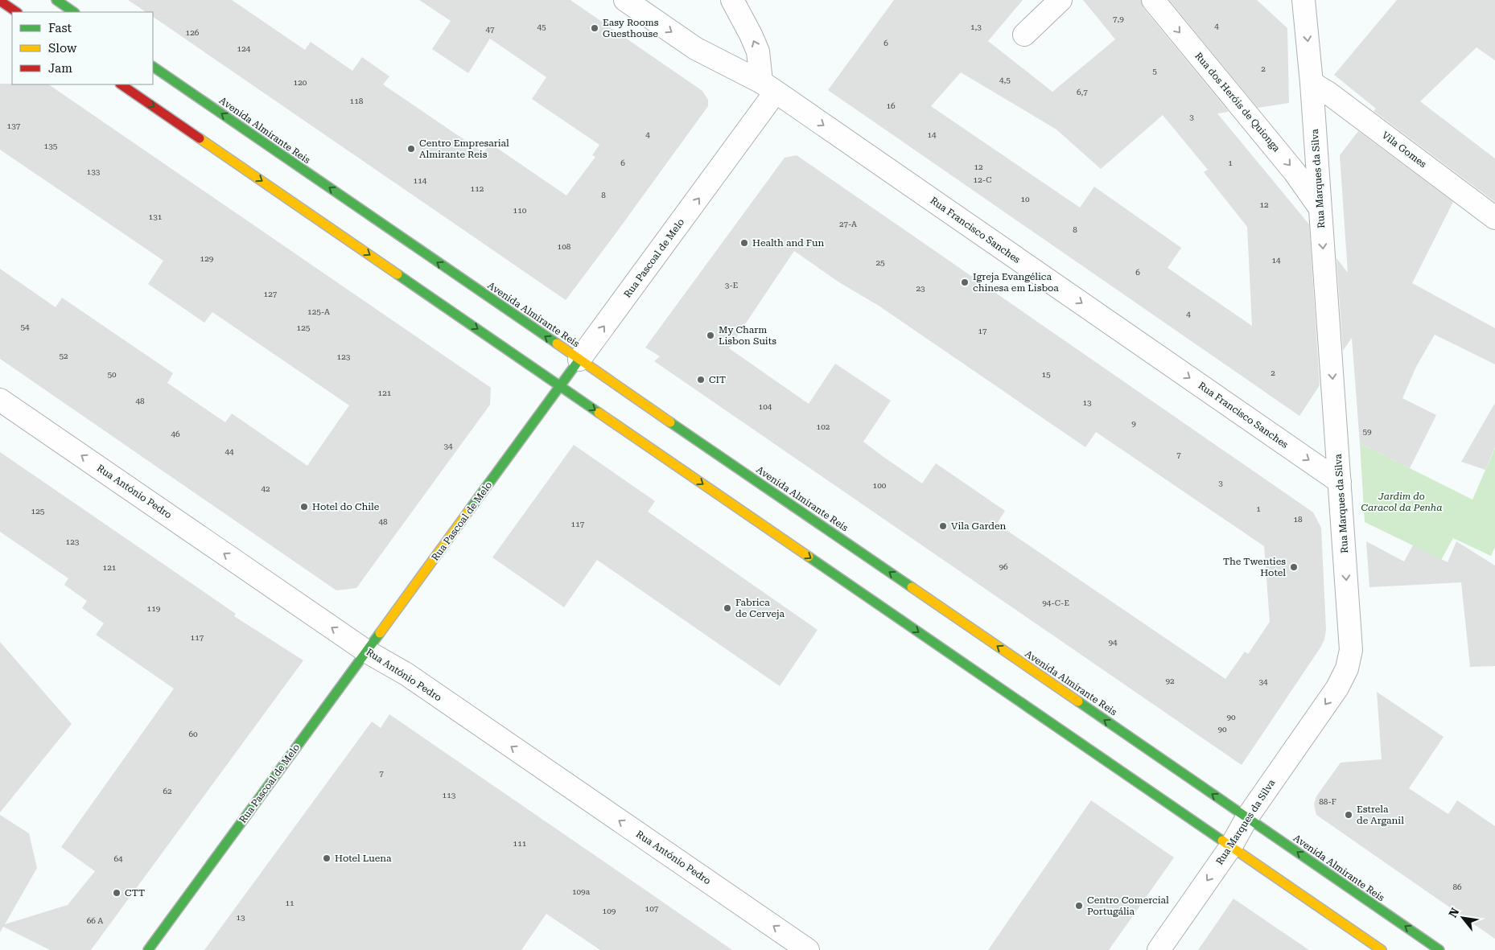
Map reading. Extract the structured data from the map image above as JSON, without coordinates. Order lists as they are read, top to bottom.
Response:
{
  "streets": {
    "main road": ["Avenida Almirante Reis", "Rua Pascoal de Melo"],
    "street": [
      "Rua dos Heróis de Quionga",
      "Vila Gomes",
      "Rua Marques da Silva",
      "Rua Francisco Sanches",
      "Rua António Pedro"
    ]
  },
  "crossings": [
    ["Rua dos Heróis de Quionga", "Rua Marques da Silva"],
    ["Avenida Almirante Reis", "Rua Marques da Silva"],
    ["Avenida Almirante Reis", "Rua Pascoal de Melo"],
    ["Vila Gomes", "Rua Marques da Silva"],
    ["Rua Marques da Silva", "Rua Francisco Sanches"],
    ["Rua Francisco Sanches", "Rua Pascoal de Melo"],
    ["Rua Pascoal de Melo", "Rua António Pedro"]
  ],
  "one_way": [
    "Rua dos Heróis de Quionga",
    "Rua Marques da Silva",
    "Rua Francisco Sanches",
    "Rua António Pedro"
  ],
  "parks": ["Jardim do Caracol da Penha"],
  "places": [
    "Easy Rooms Guesthouse",
    "Centro Empresarial Almirante Reis",
    "Health and Fun",
    "Igreja Evangélica chinesa em Lisboa",
    "My Charm Lisbon Suits",
    "CIT",
    "Hotel do Chile",
    "Vila Garden",
    "The Twenties Hotel",
    "Fabrica de Cerveja",
    "Estrela de Arganil",
    "Hotel Luena",
    "CTT",
    "Centro Comercial Portugália"
  ],
  "house_numbers": [
    "7,9",
    "4",
    "45",
    "1,3",
    "47",
    "126",
    "6",
    "124",
    "2",
    "5",
    "4,5",
    "120",
    "6,7",
    "118",
    "16",
    "3",
    "137",
    "4",
    "14",
    "135",
    "6",
    "1",
    "12",
    "133",
    "12-C",
    "114",
    "112",
    "8",
    "10",
    "12",
    "110",
    "131",
    "27-A",
    "8",
    "108",
    "129",
    "14",
    "25",
    "6",
    "3-E",
    "23",
    "127",
    "125-A",
    "4",
    "54",
    "125",
    "17",
    "52",
    "123",
    "2",
    "50",
    "15",
    "121",
    "48",
    "13",
    "104",
    "9",
    "102",
    "59",
    "46",
    "34",
    "44",
    "7",
    "3",
    "100",
    "42",
    "1",
    "125",
    "18",
    "48",
    "117",
    "123",
    "96",
    "121",
    "94-C-E",
    "119",
    "117",
    "94",
    "92",
    "34",
    "90",
    "90",
    "60",
    "7",
    "62",
    "113",
    "88-F",
    "111",
    "64",
    "86",
    "109a",
    "11",
    "107",
    "109",
    "13",
    "66 A"
  ],
  "legend": ["Fast", "Slow", "Jam"],
  "north": "top left"
}
